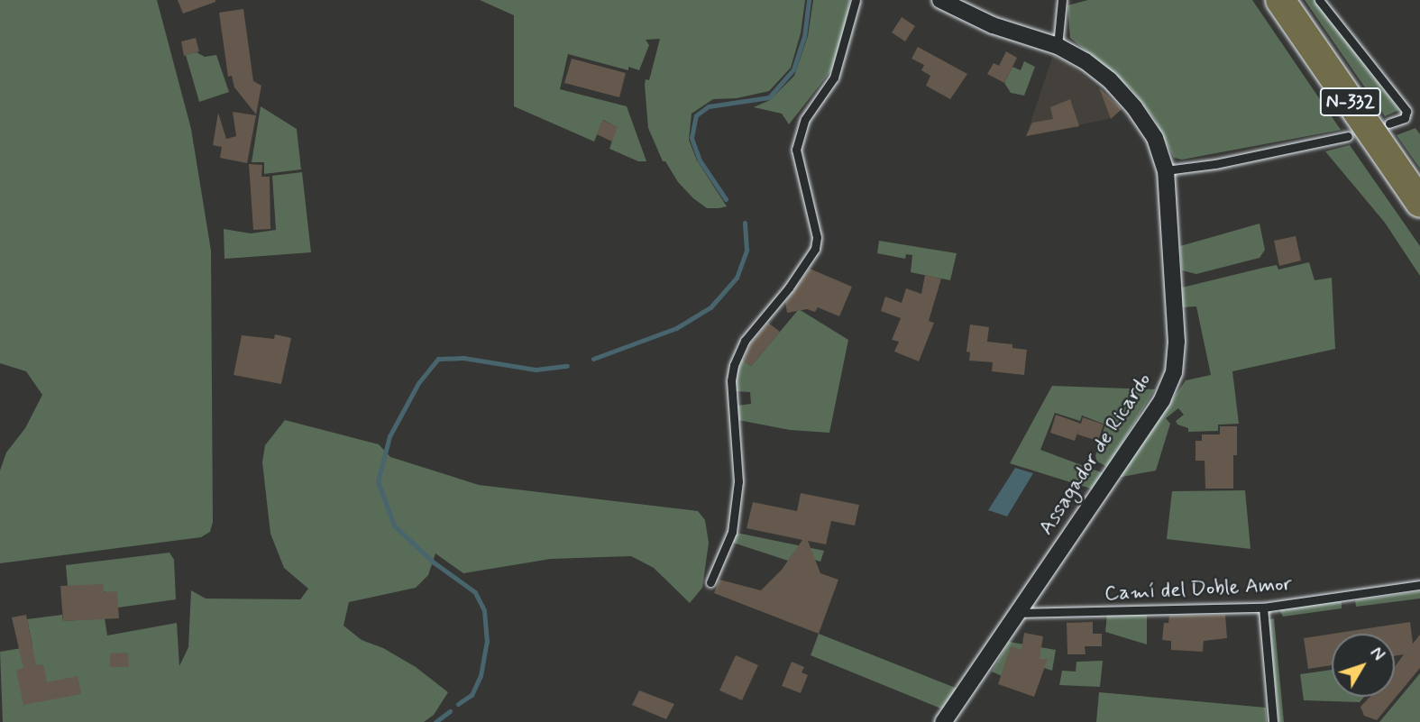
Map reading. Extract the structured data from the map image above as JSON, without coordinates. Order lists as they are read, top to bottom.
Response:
{
  "streets": {
    "highway": ["N-332"],
    "street": ["Assagador de Ricardo"],
    "lane": ["Camí del Doble Amor"]
  },
  "crossings": [
    ["Assagador de Ricardo", "Camí del Doble Amor"]
  ],
  "north": "top right"
}
